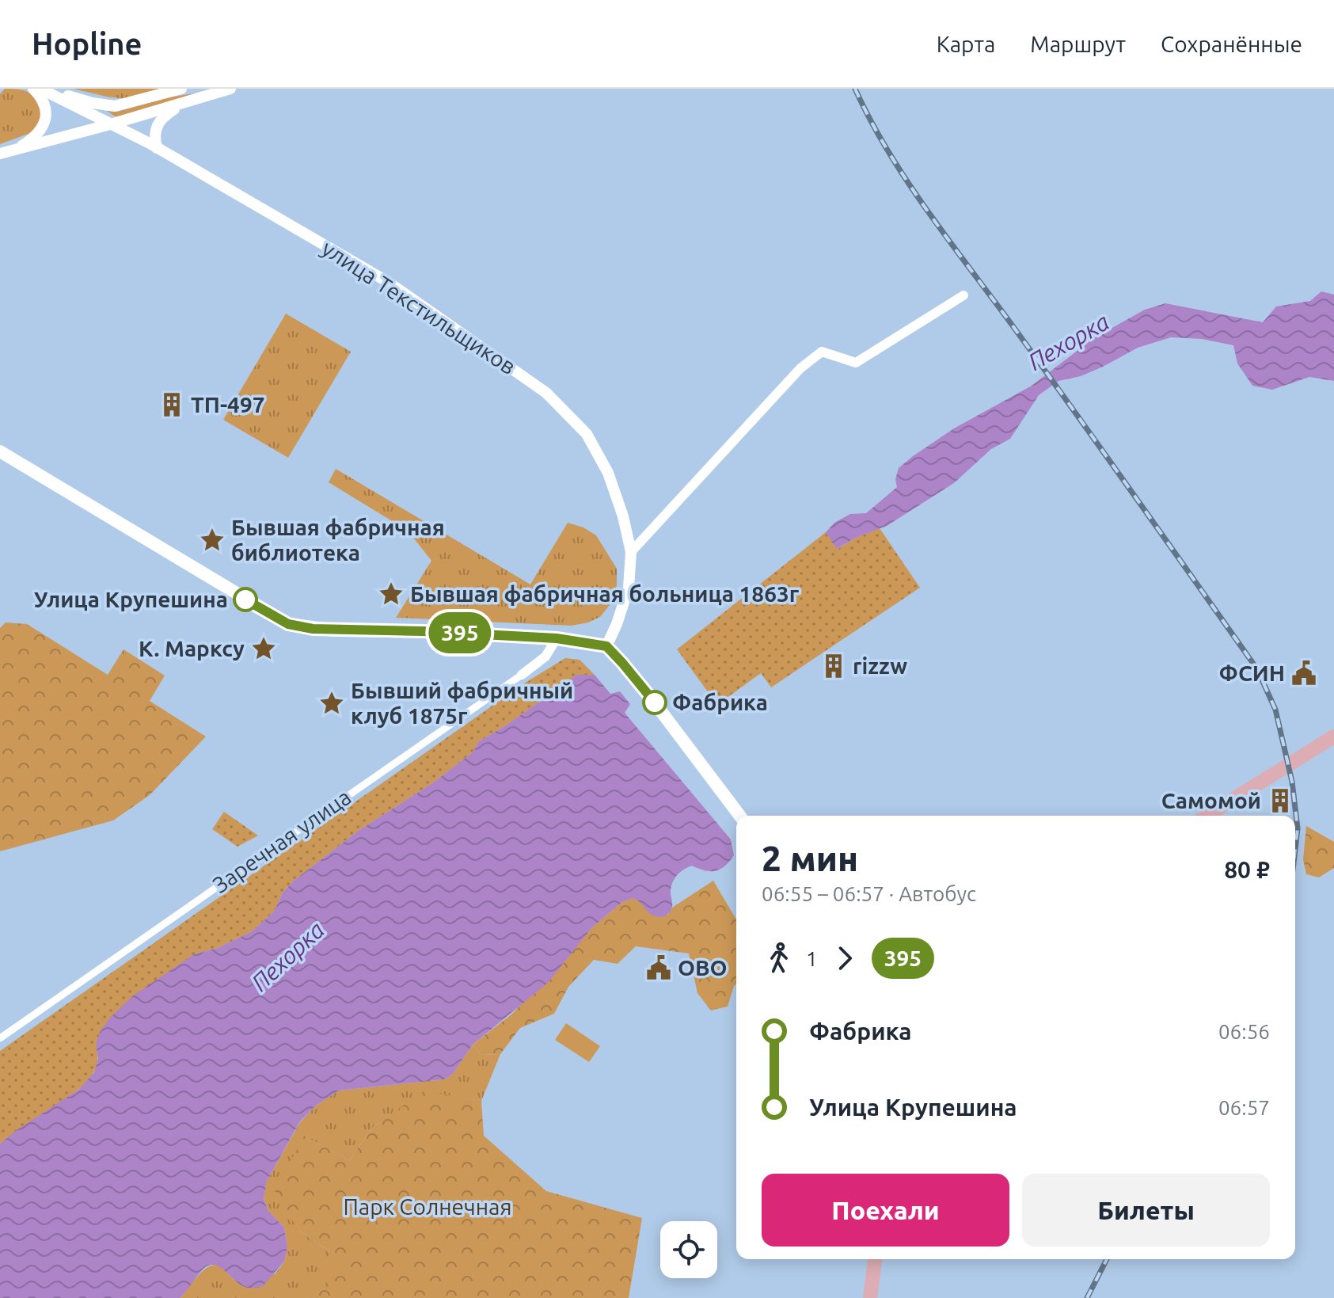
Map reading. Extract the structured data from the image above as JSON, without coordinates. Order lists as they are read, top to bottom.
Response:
{
  "streets": {
    "street": ["улица Текстильщиков", "Заречная улица"]
  },
  "water": ["Пехорка"],
  "parks": ["Парк Солнечная"],
  "places": {
    "building": ["ТП-497", "rizzw", "Самомой"],
    "place": [
      "Бывшая фабричная библиотека",
      "Бывшая фабричная больница 1863г",
      "К. Марксу",
      "Бывший фабричный клуб 1875г"
    ],
    "other": ["Улица Крупешина", "Фабрика"],
    "public building": ["ФСИН", "ОВО"]
  },
  "lines": ["bus line 395"],
  "page": {
    "header": "Hopline",
    "nav": ["Карта", "Маршрут", "Сохранённые"],
    "on_map": "395",
    "heading": ["2 мин", "06:55 – 06:57 · Автобус", "80 ₽"],
    "legs": ["1", "395"],
    "list": [
      {
        "name": "Фабрика",
        "value": "06:56"
      },
      {
        "name": "Улица Крупешина",
        "value": "06:57"
      }
    ],
    "buttons": ["Поехали", "Билеты"]
  }
}
